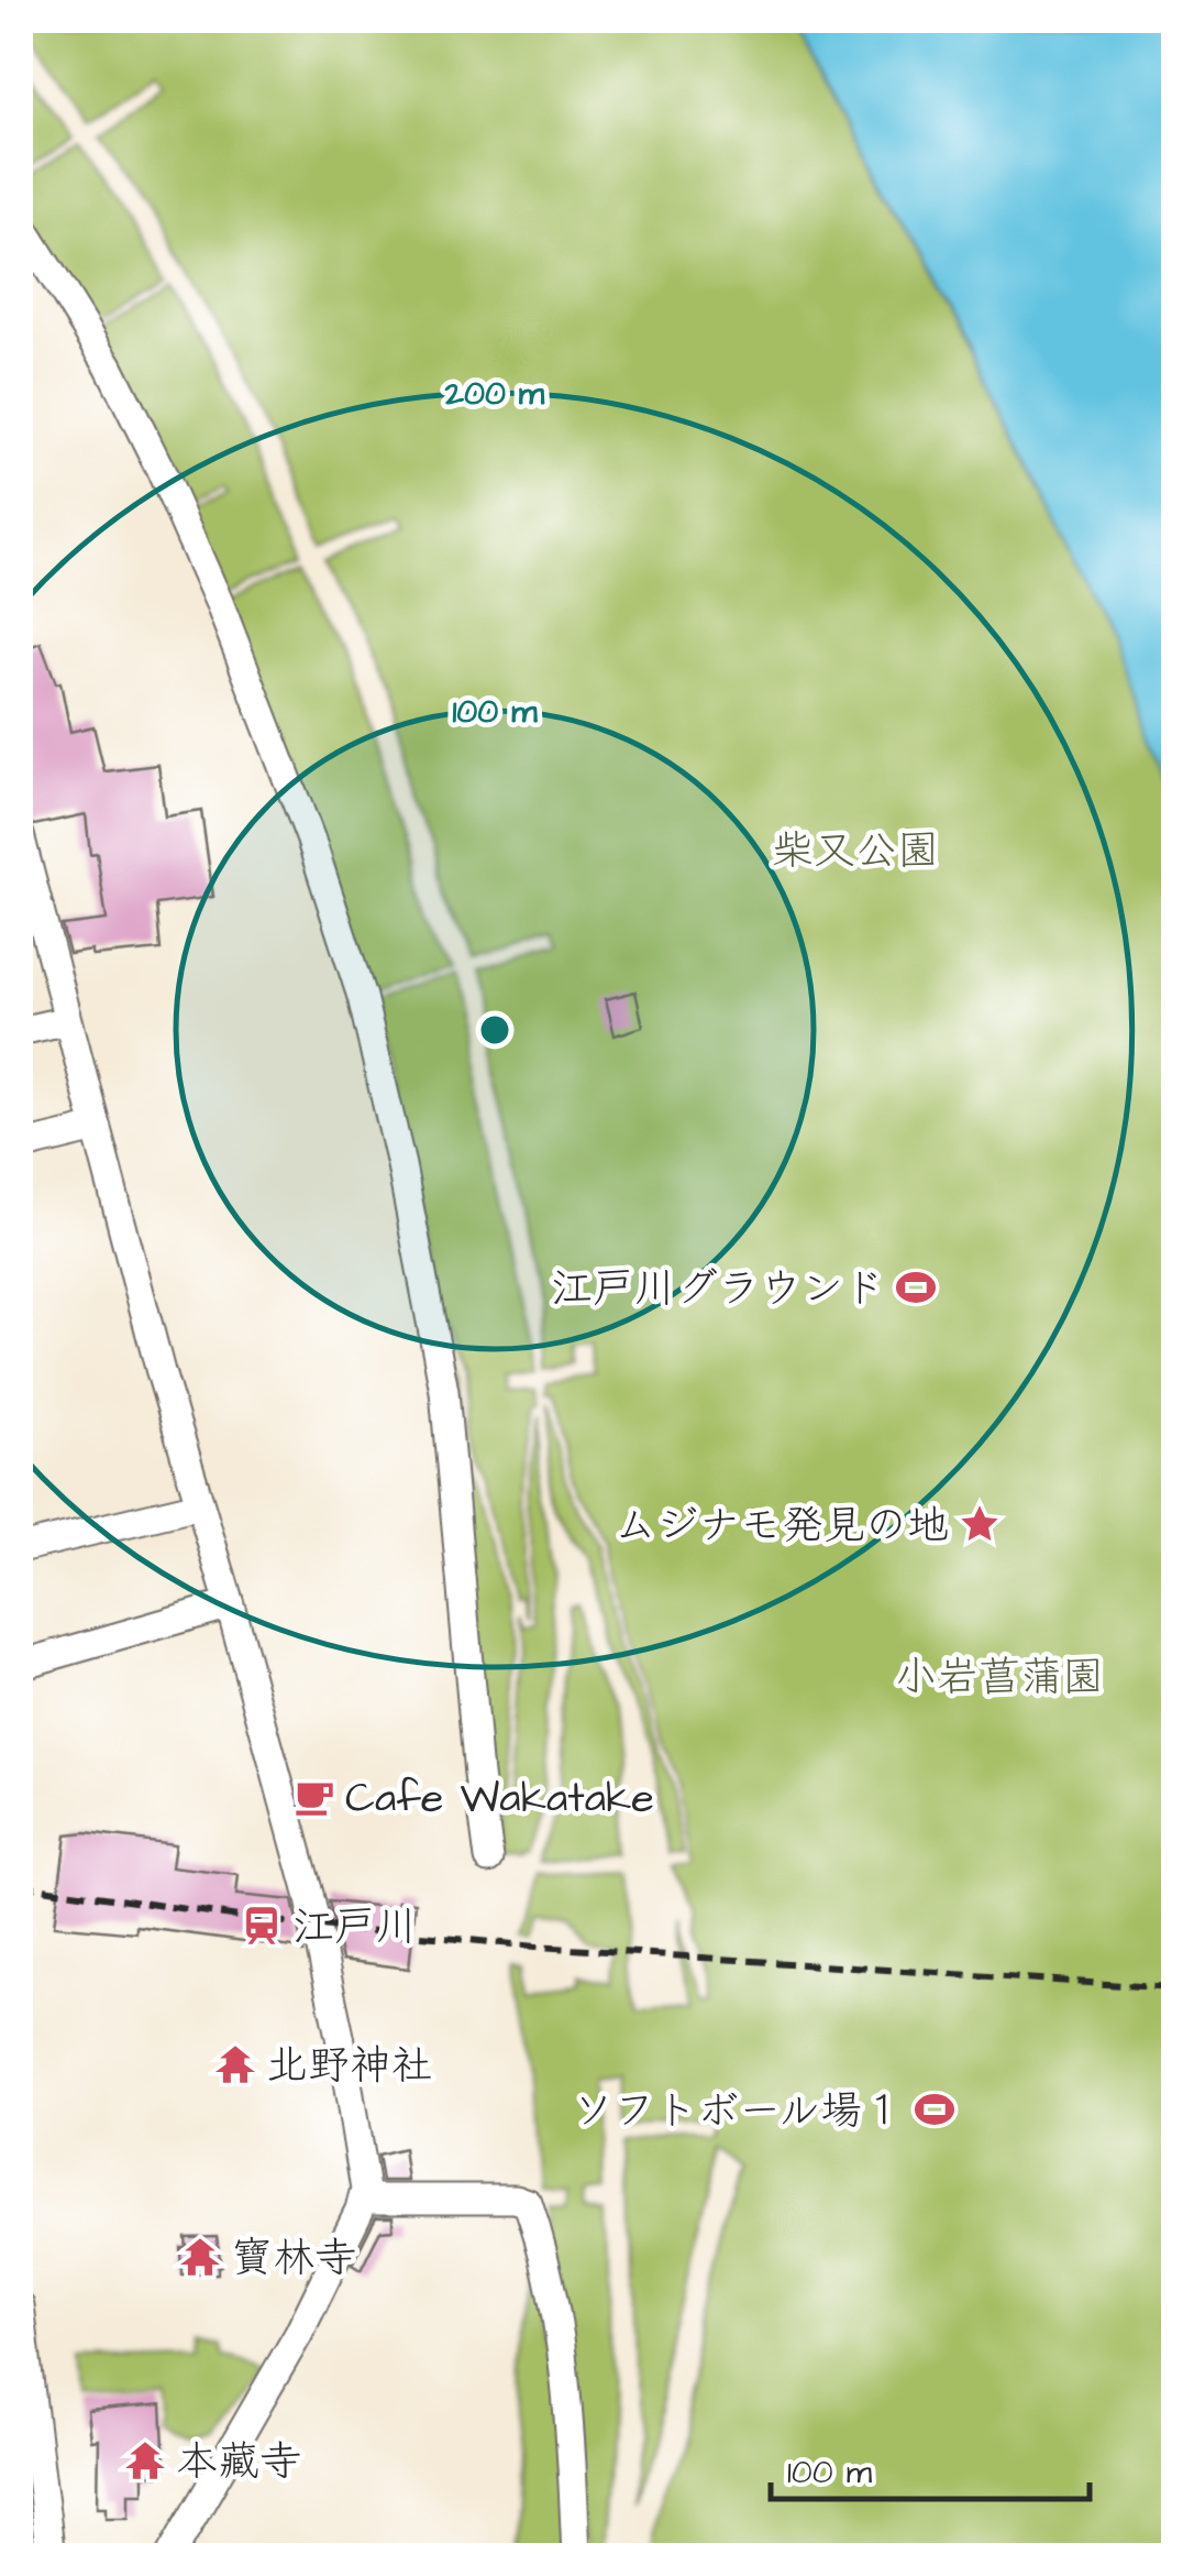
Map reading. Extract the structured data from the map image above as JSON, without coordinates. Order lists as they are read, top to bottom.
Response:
{
  "parks": ["柴又公園", "小岩菖蒲園"],
  "places": {
    "sports": ["江戸川グラウンド", "ソフトボール場１"],
    "place": ["ムジナモ発見の地"],
    "cafe": ["Cafe Wakatake"],
    "station": ["江戸川"],
    "temple": ["北野神社", "寶林寺", "本藏寺"]
  },
  "scale_bar": "100 m",
  "rings": ["200 m", "100 m"]
}
